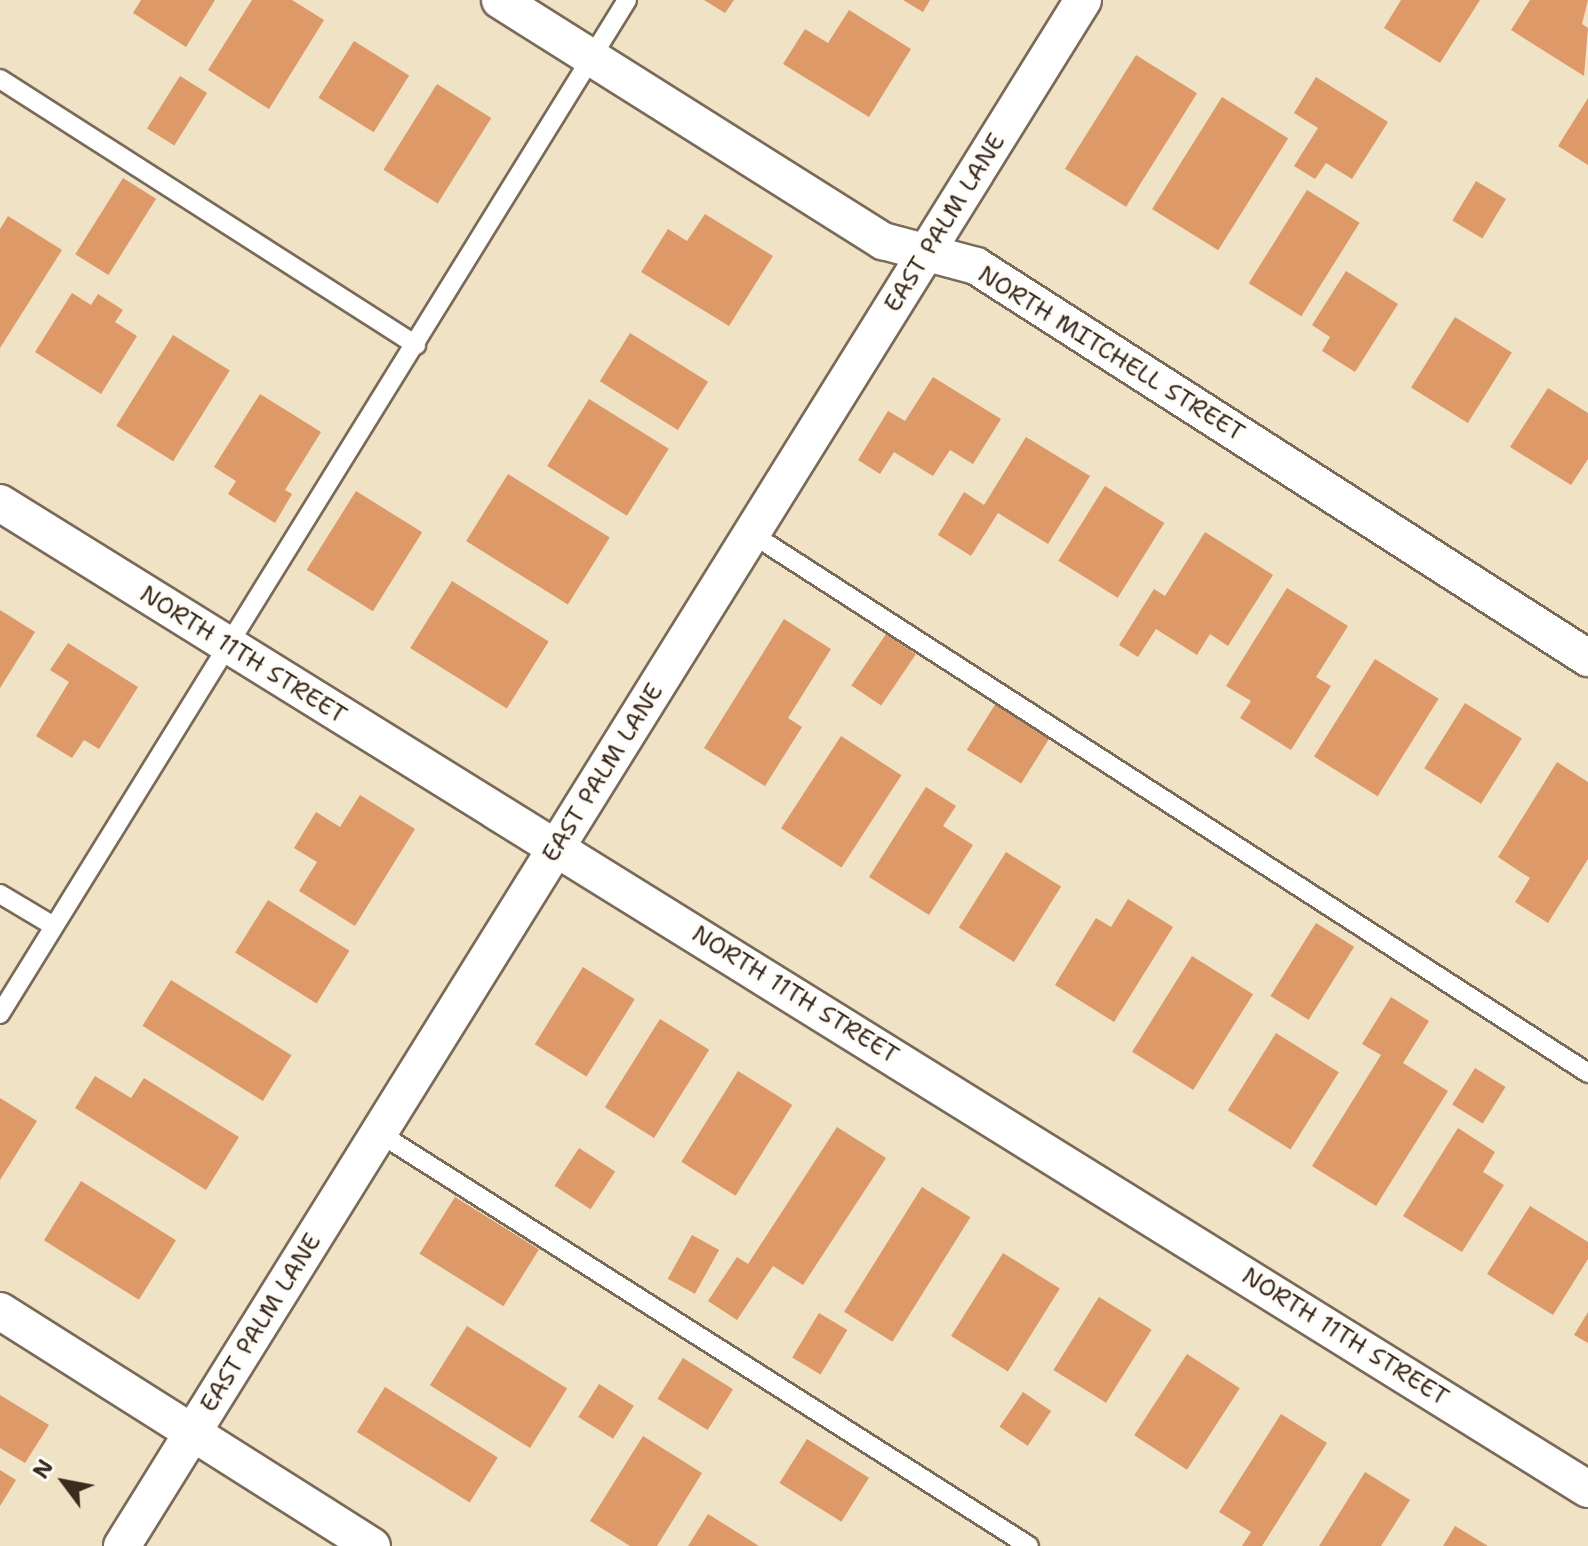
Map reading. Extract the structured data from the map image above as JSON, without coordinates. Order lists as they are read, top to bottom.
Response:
{
  "streets": {
    "street": ["EAST PALM LANE", "NORTH MITCHELL STREET", "NORTH 11TH STREET"]
  },
  "crossings": [
    ["EAST PALM LANE", "NORTH MITCHELL STREET"],
    ["EAST PALM LANE", "NORTH 11TH STREET"]
  ],
  "north": "top left"
}
